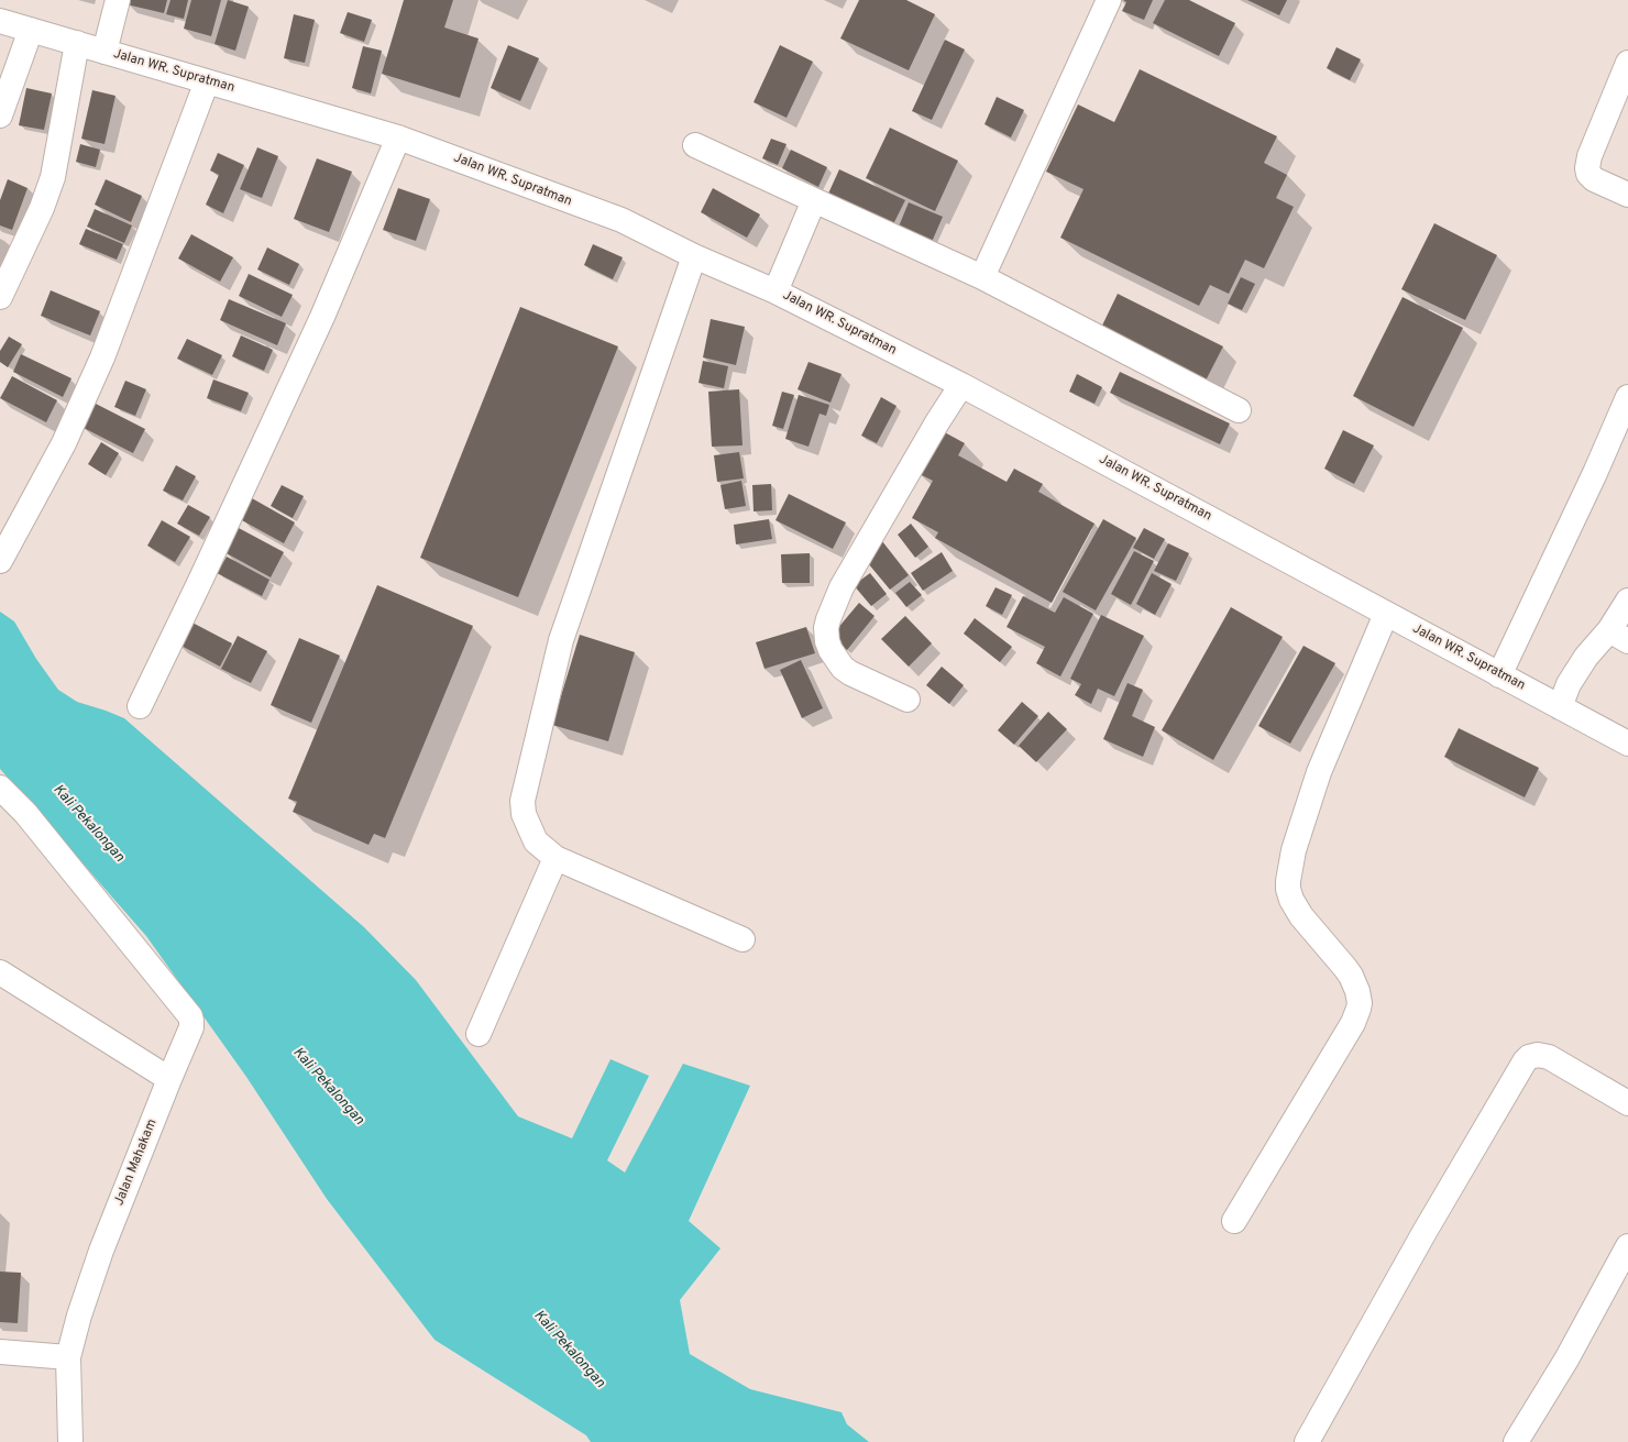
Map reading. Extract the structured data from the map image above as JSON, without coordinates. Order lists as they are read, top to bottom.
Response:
{
  "streets": {
    "street": ["Jalan WR. Supratman", "Jalan Mahakam"]
  },
  "water": ["Kali Pekalongan"]
}
